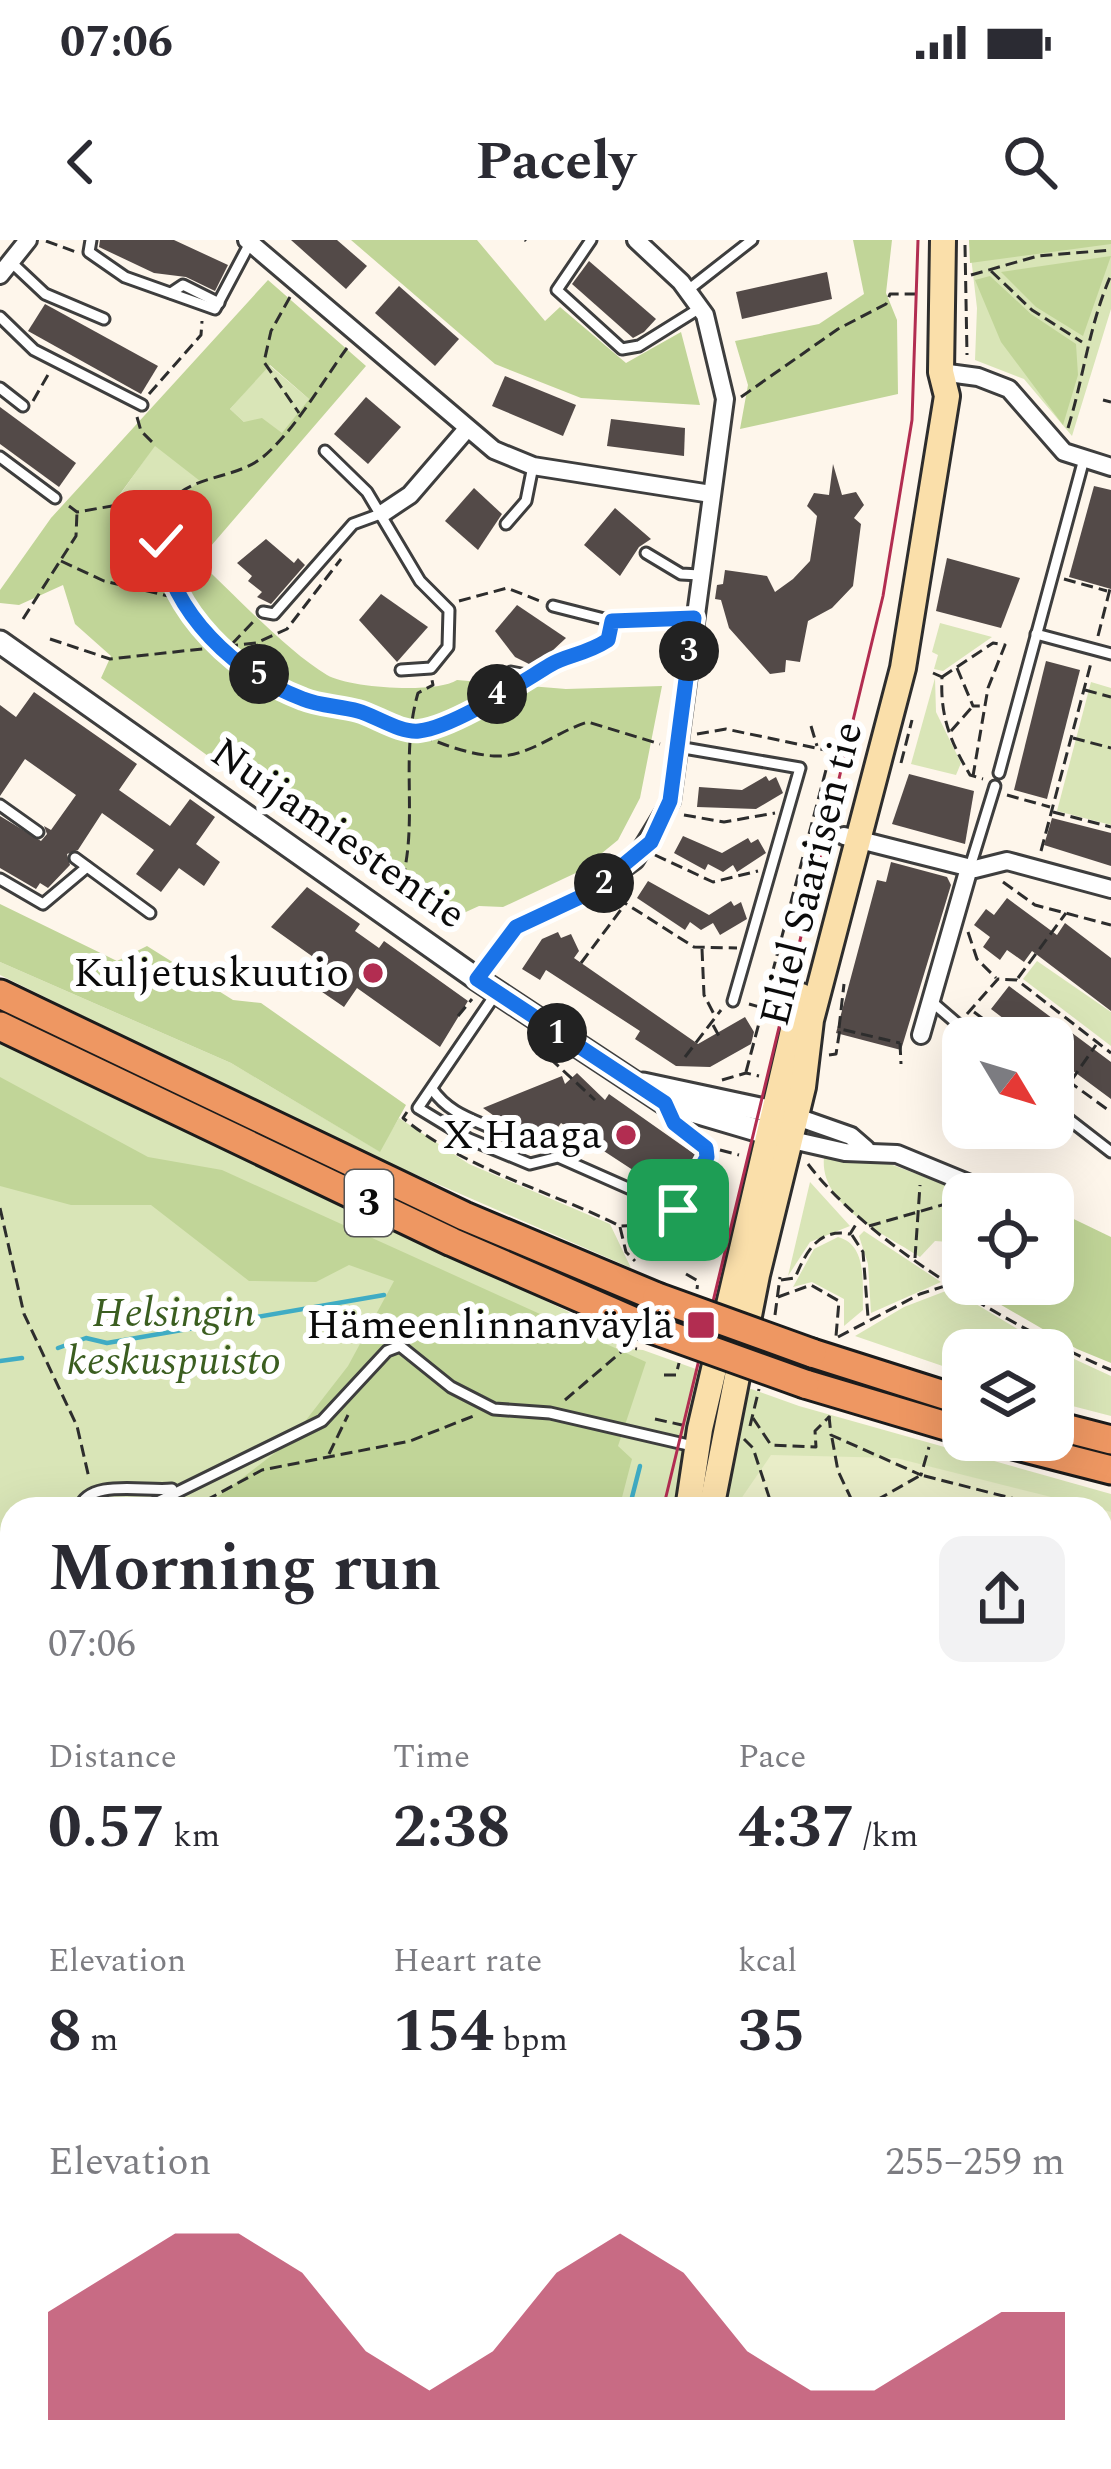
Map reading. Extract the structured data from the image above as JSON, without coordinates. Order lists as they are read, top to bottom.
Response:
{
  "streets": {
    "highway": ["3"],
    "main road": ["Eliel Saarisen tie"],
    "street": ["Nuijamiestentie"]
  },
  "crossings": [
    ["Nuijamiestentie", "Eliel Saarisen tie"]
  ],
  "parks": ["Helsingin keskuspuisto"],
  "places": {
    "other": ["Kuljetuskuutio", "X Haaga"],
    "transit": ["Hämeenlinnanväylä"]
  },
  "north": "bottom right",
  "page": {
    "status": "07:06",
    "header": "Pacely",
    "pins": [
      "3",
      "5",
      "4",
      "2",
      "1"
    ],
    "heading": ["Morning run", "07:06"],
    "stats": [
      ["Distance", "0.57 km"],
      ["Time", "2:38"],
      ["Pace", "4:37 /km"],
      ["Elevation", "8 m"],
      ["Heart rate", "154 bpm"],
      ["kcal", "35"]
    ],
    "chart": ["Elevation", "255–259 m"]
  }
}
